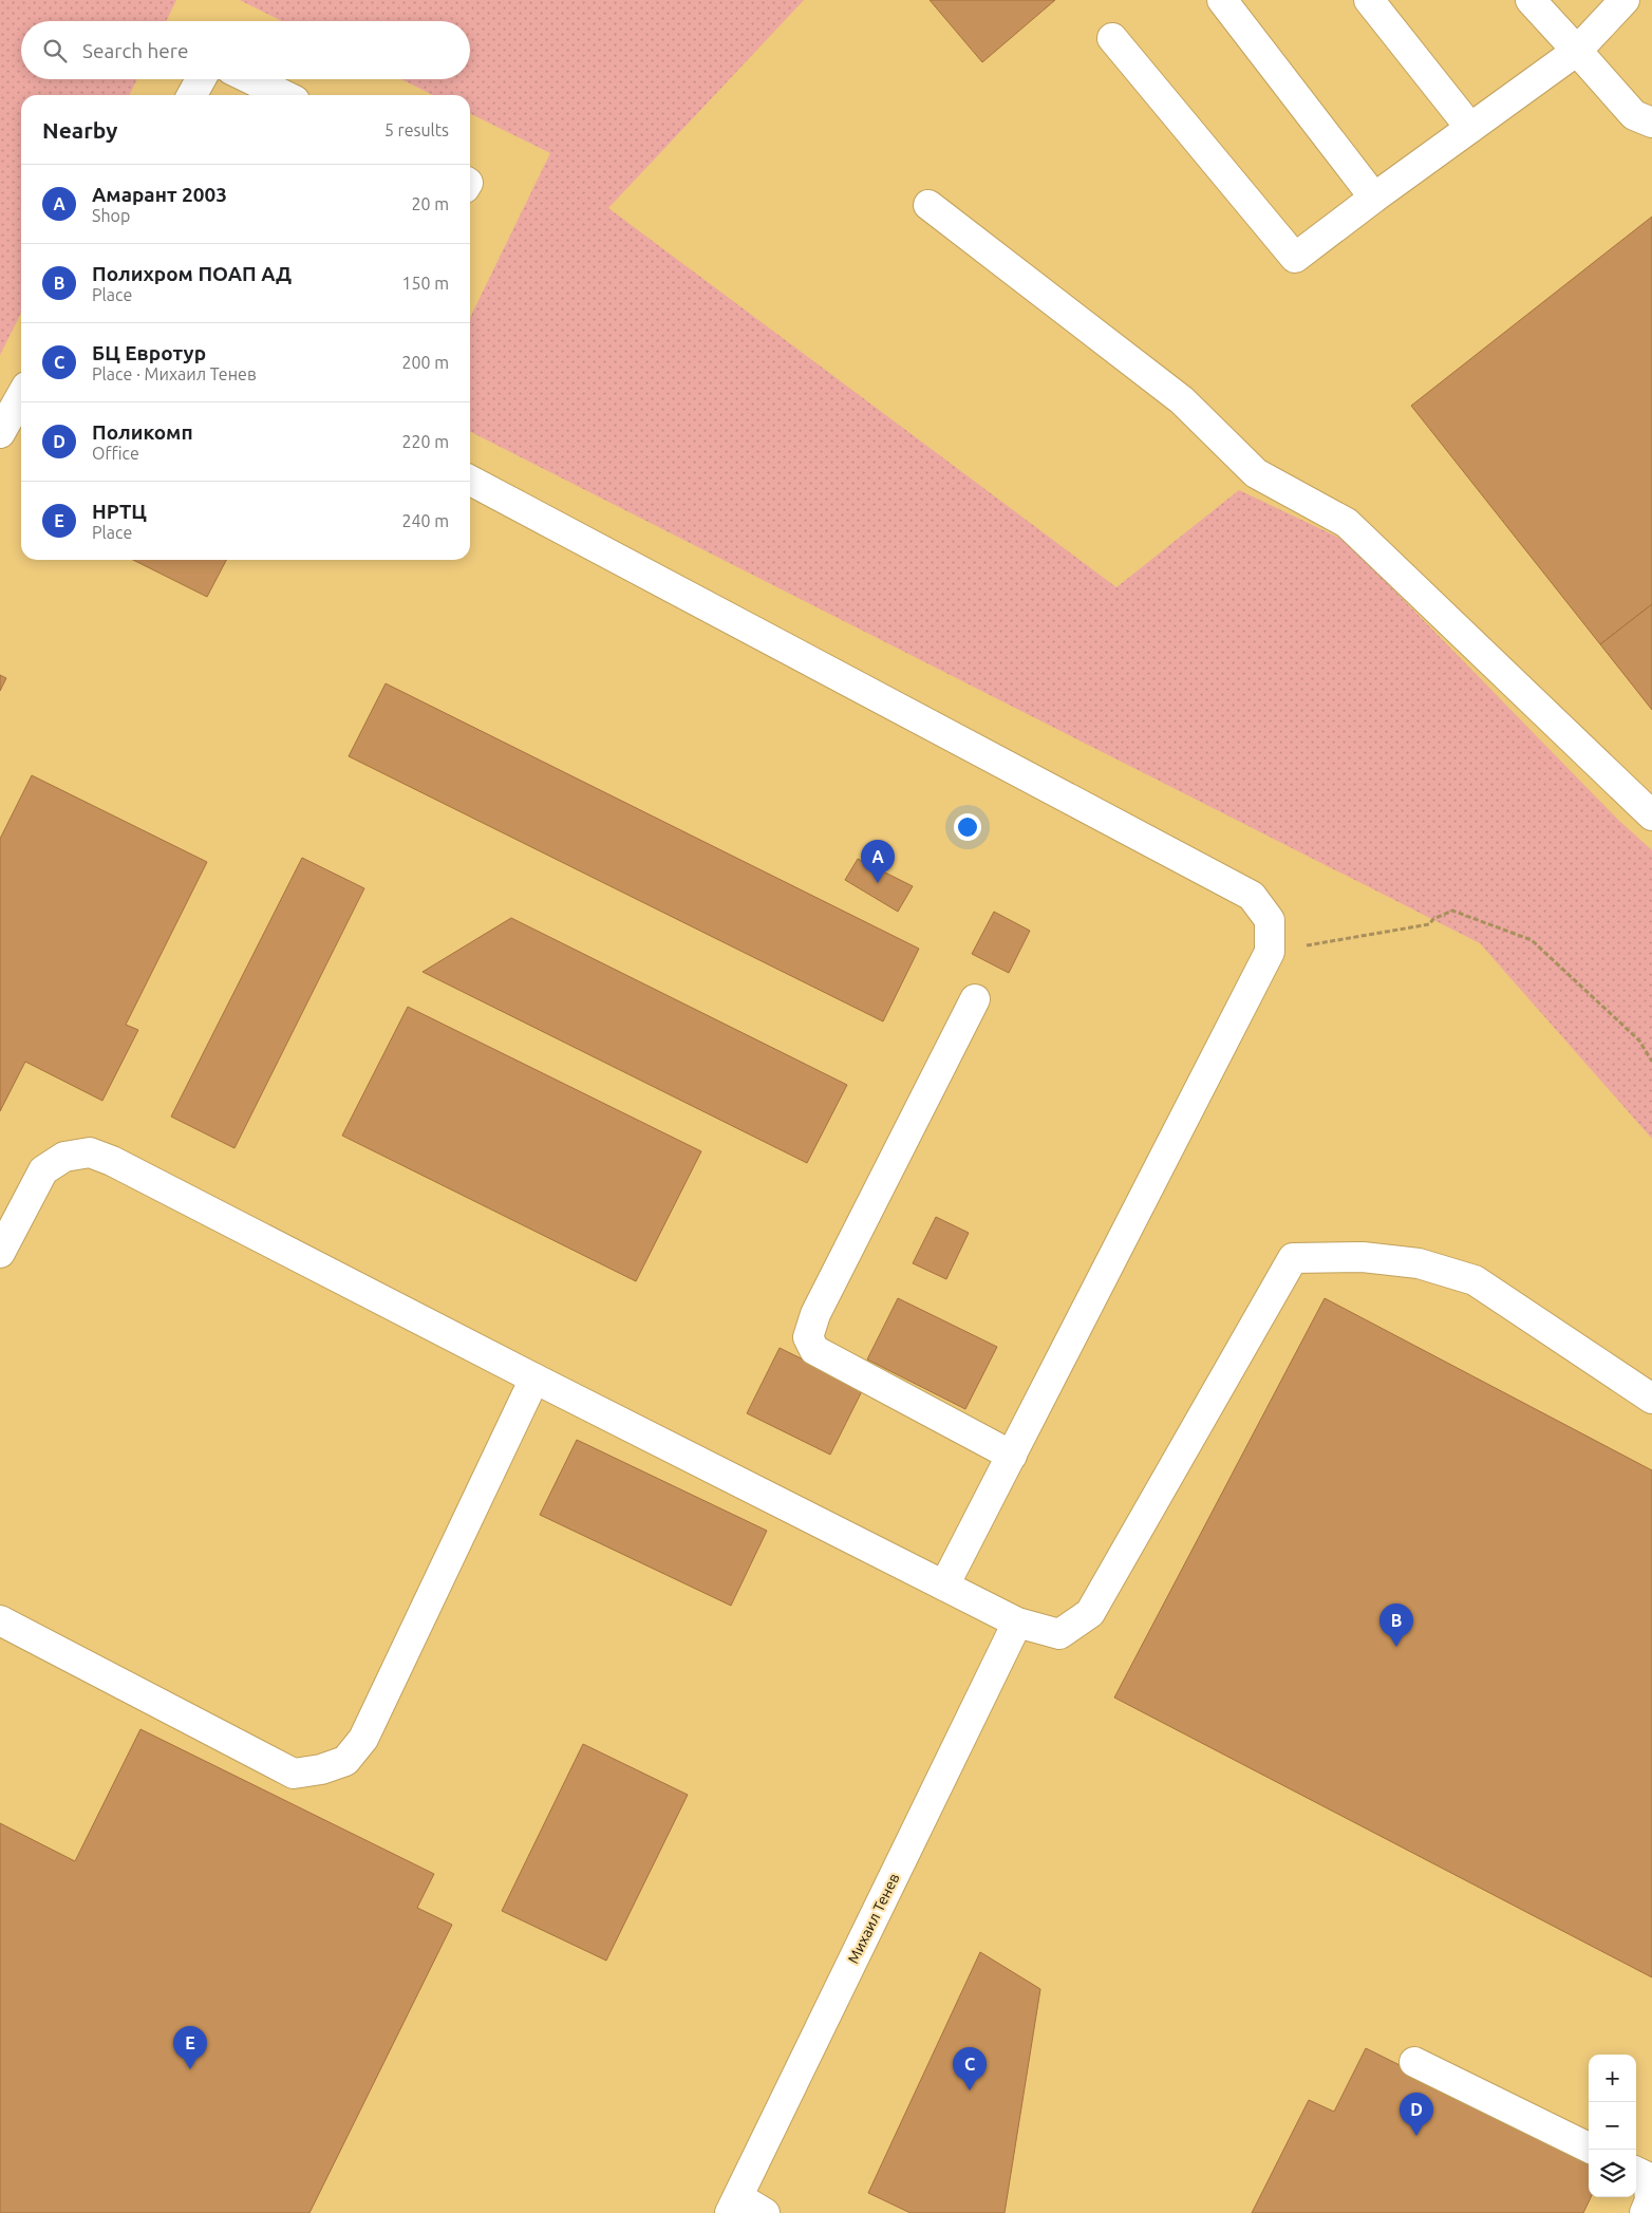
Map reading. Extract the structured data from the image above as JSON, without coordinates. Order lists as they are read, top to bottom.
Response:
{
  "streets": {
    "street": ["Михаил Тенев"]
  },
  "page": {
    "search": "Search here",
    "heading": ["Nearby", "5 results"],
    "list": [
      {
        "mark": "A",
        "name": "Амарант 2003",
        "note": "Shop",
        "value": "20 m"
      },
      {
        "mark": "B",
        "name": "Полихром ПОАП АД",
        "note": "Place",
        "value": "150 m"
      },
      {
        "mark": "C",
        "name": "БЦ Евротур",
        "note": "Place · Михаил Тенев",
        "value": "200 m"
      },
      {
        "mark": "D",
        "name": "Поликомп",
        "note": "Office",
        "value": "220 m"
      },
      {
        "mark": "E",
        "name": "НРТЦ",
        "note": "Place",
        "value": "240 m"
      }
    ],
    "pins": [
      "A",
      "B",
      "E",
      "C",
      "D"
    ],
    "map_buttons": ["+", "−"]
  }
}
